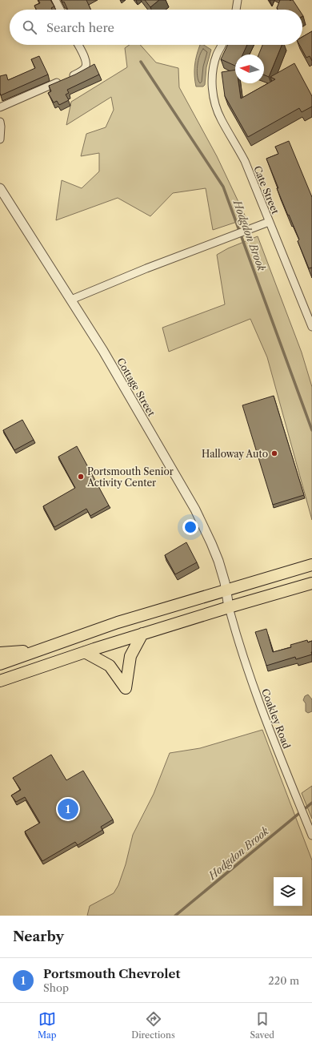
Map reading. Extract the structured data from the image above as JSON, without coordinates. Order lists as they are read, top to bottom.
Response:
{
  "streets": {
    "street": ["Cate Street", "Cottage Street", "Coakley Road"]
  },
  "crossings": [
    ["Cate Street", "Cottage Street"],
    ["Cottage Street", "Coakley Road"]
  ],
  "water": ["Hodgdon Brook"],
  "places": ["Halloway Auto", "Portsmouth Senior Activity Center"],
  "north": "left",
  "page": {
    "search": "Search here",
    "pins": "1",
    "heading": "Nearby",
    "list": [
      {
        "mark": "1",
        "name": "Portsmouth Chevrolet",
        "note": "Shop",
        "value": "220 m"
      }
    ],
    "nav": ["Map", "Directions", "Saved"]
  }
}
